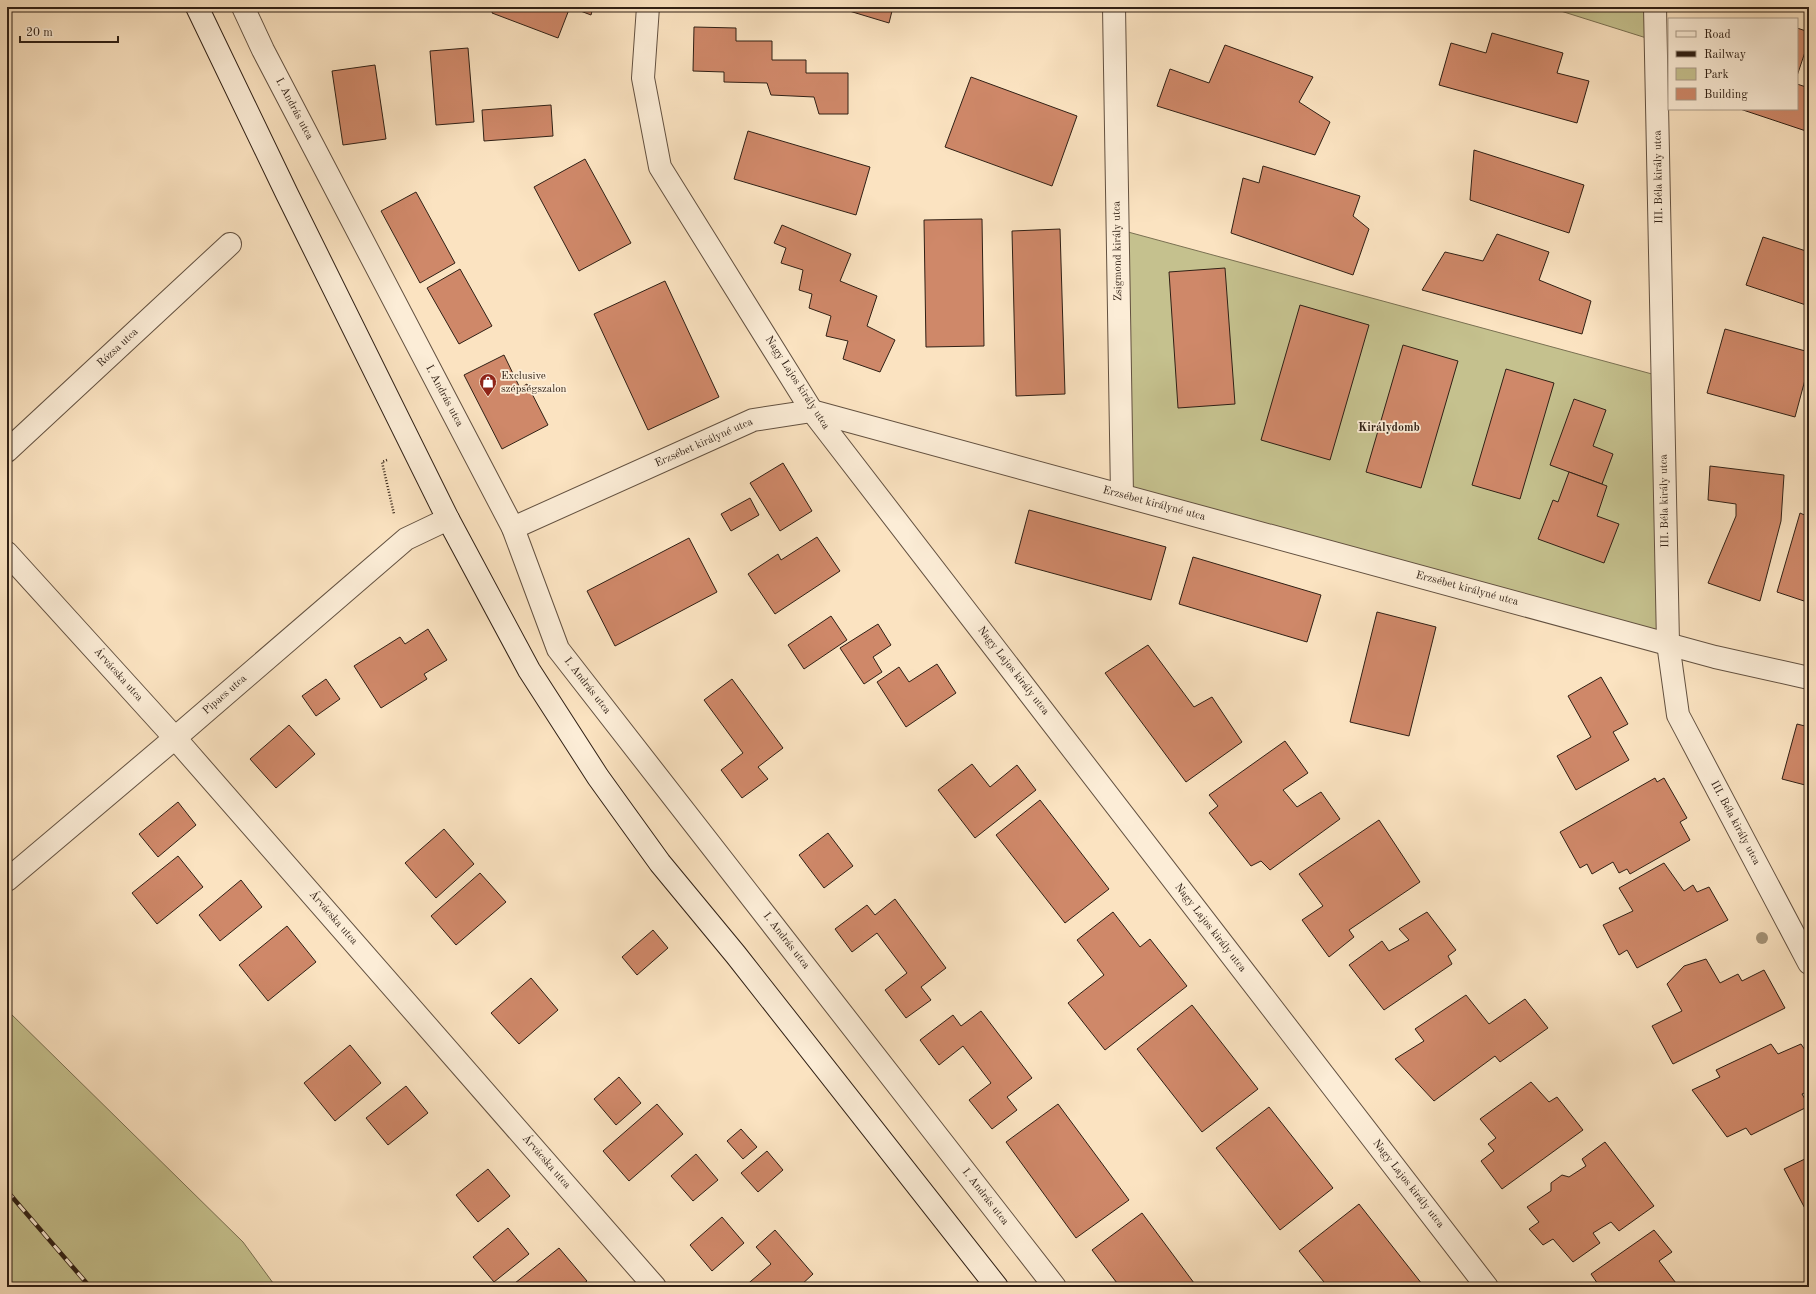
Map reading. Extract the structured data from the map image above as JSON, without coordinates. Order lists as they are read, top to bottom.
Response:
{
  "streets": {
    "street": [
      "I. András utca",
      "III. Béla király utca",
      "Zsigmond király utca",
      "Rózsa utca",
      "Nagy Lajos király utca",
      "Erzsébet királyné utca",
      "Árvácska utca",
      "Pipacs utca"
    ]
  },
  "crossings": [
    ["I. András utca", "Erzsébet királyné utca"],
    ["III. Béla király utca", "Erzsébet királyné utca"],
    ["Zsigmond király utca", "Erzsébet királyné utca"],
    ["Nagy Lajos király utca", "Erzsébet királyné utca"],
    ["Árvácska utca", "Pipacs utca"]
  ],
  "districts": ["Királydomb"],
  "places": {
    "shop": ["Exclusive szépségszalon"]
  },
  "legend": [
    "Road",
    "Railway",
    "Park",
    "Building"
  ],
  "scale_bar": "20 m"
}
